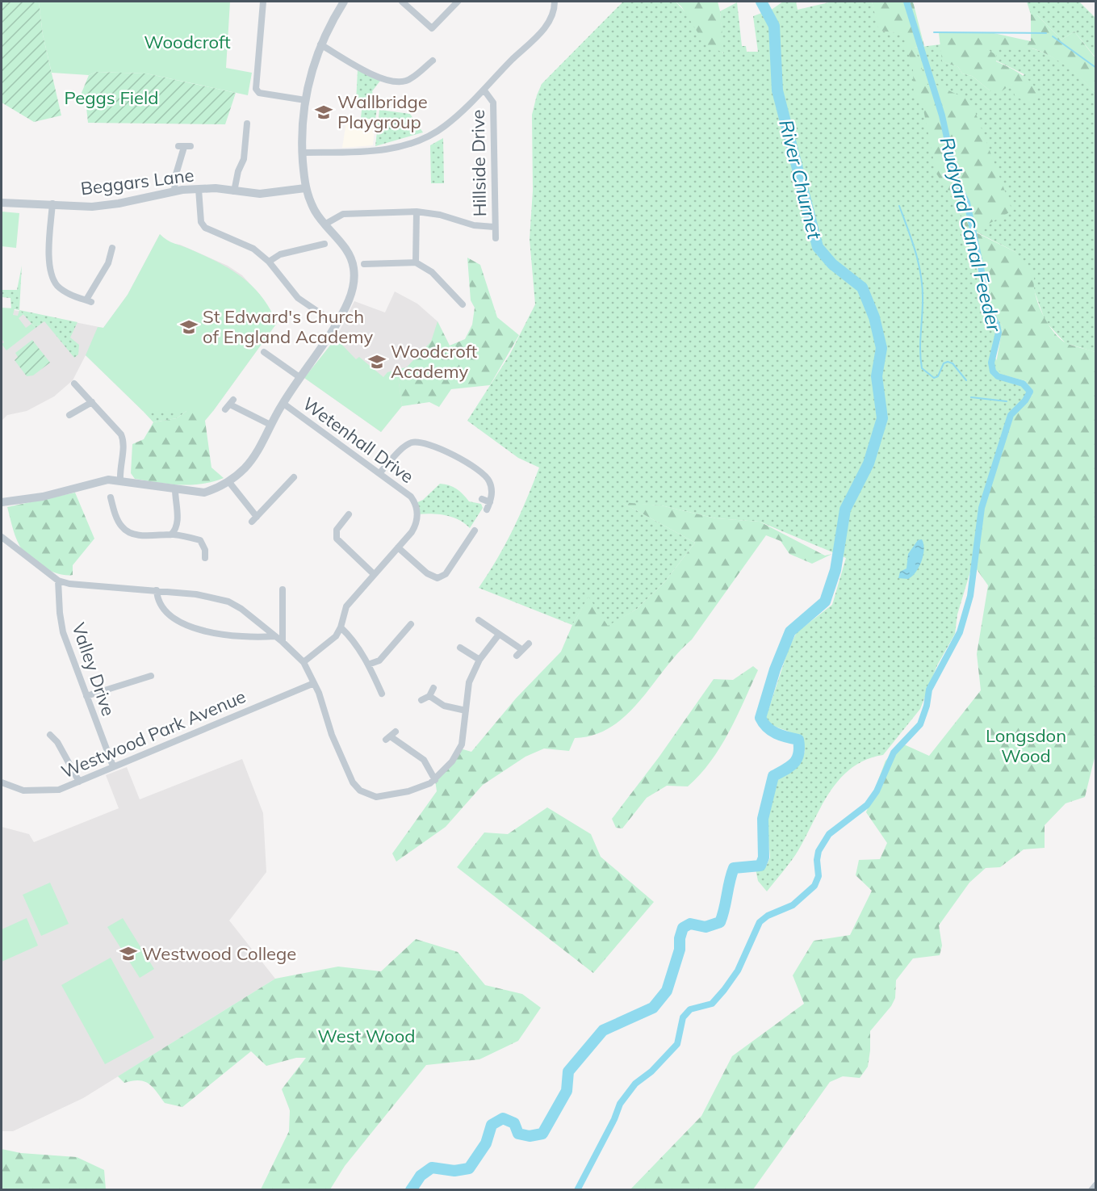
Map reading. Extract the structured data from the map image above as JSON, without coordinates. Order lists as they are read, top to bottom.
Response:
{
  "streets": {
    "street": [
      "Hillside Drive",
      "Beggars Lane",
      "Wetenhall Drive",
      "Valley Drive",
      "Westwood Park Avenue"
    ]
  },
  "crossings": [
    ["Valley Drive", "Westwood Park Avenue"]
  ],
  "water": ["River Churnet", "Rudyard Canal Feeder"],
  "parks": [
    "Woodcroft",
    "Peggs Field",
    "Longsdon Wood",
    "West Wood"
  ],
  "places": {
    "school or university": [
      "Wallbridge Playgroup",
      "St Edward's Church of England Academy",
      "Woodcroft Academy",
      "Westwood College"
    ]
  }
}
